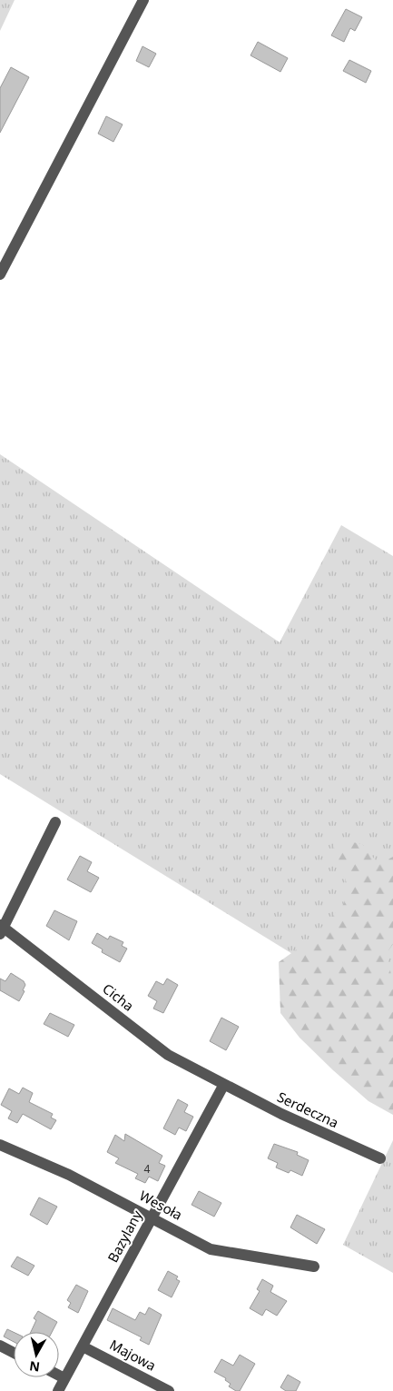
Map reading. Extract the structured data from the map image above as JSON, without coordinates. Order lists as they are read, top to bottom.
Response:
{
  "streets": {
    "street": [
      "Cicha",
      "Serdeczna",
      "Wesoła",
      "Bazylany",
      "Majowa"
    ]
  },
  "crossings": [
    ["Cicha", "Serdeczna"],
    ["Cicha", "Bazylany"],
    ["Serdeczna", "Bazylany"],
    ["Wesoła", "Bazylany"],
    ["Bazylany", "Majowa"]
  ],
  "house_numbers": ["4"],
  "north": "bottom"
}
